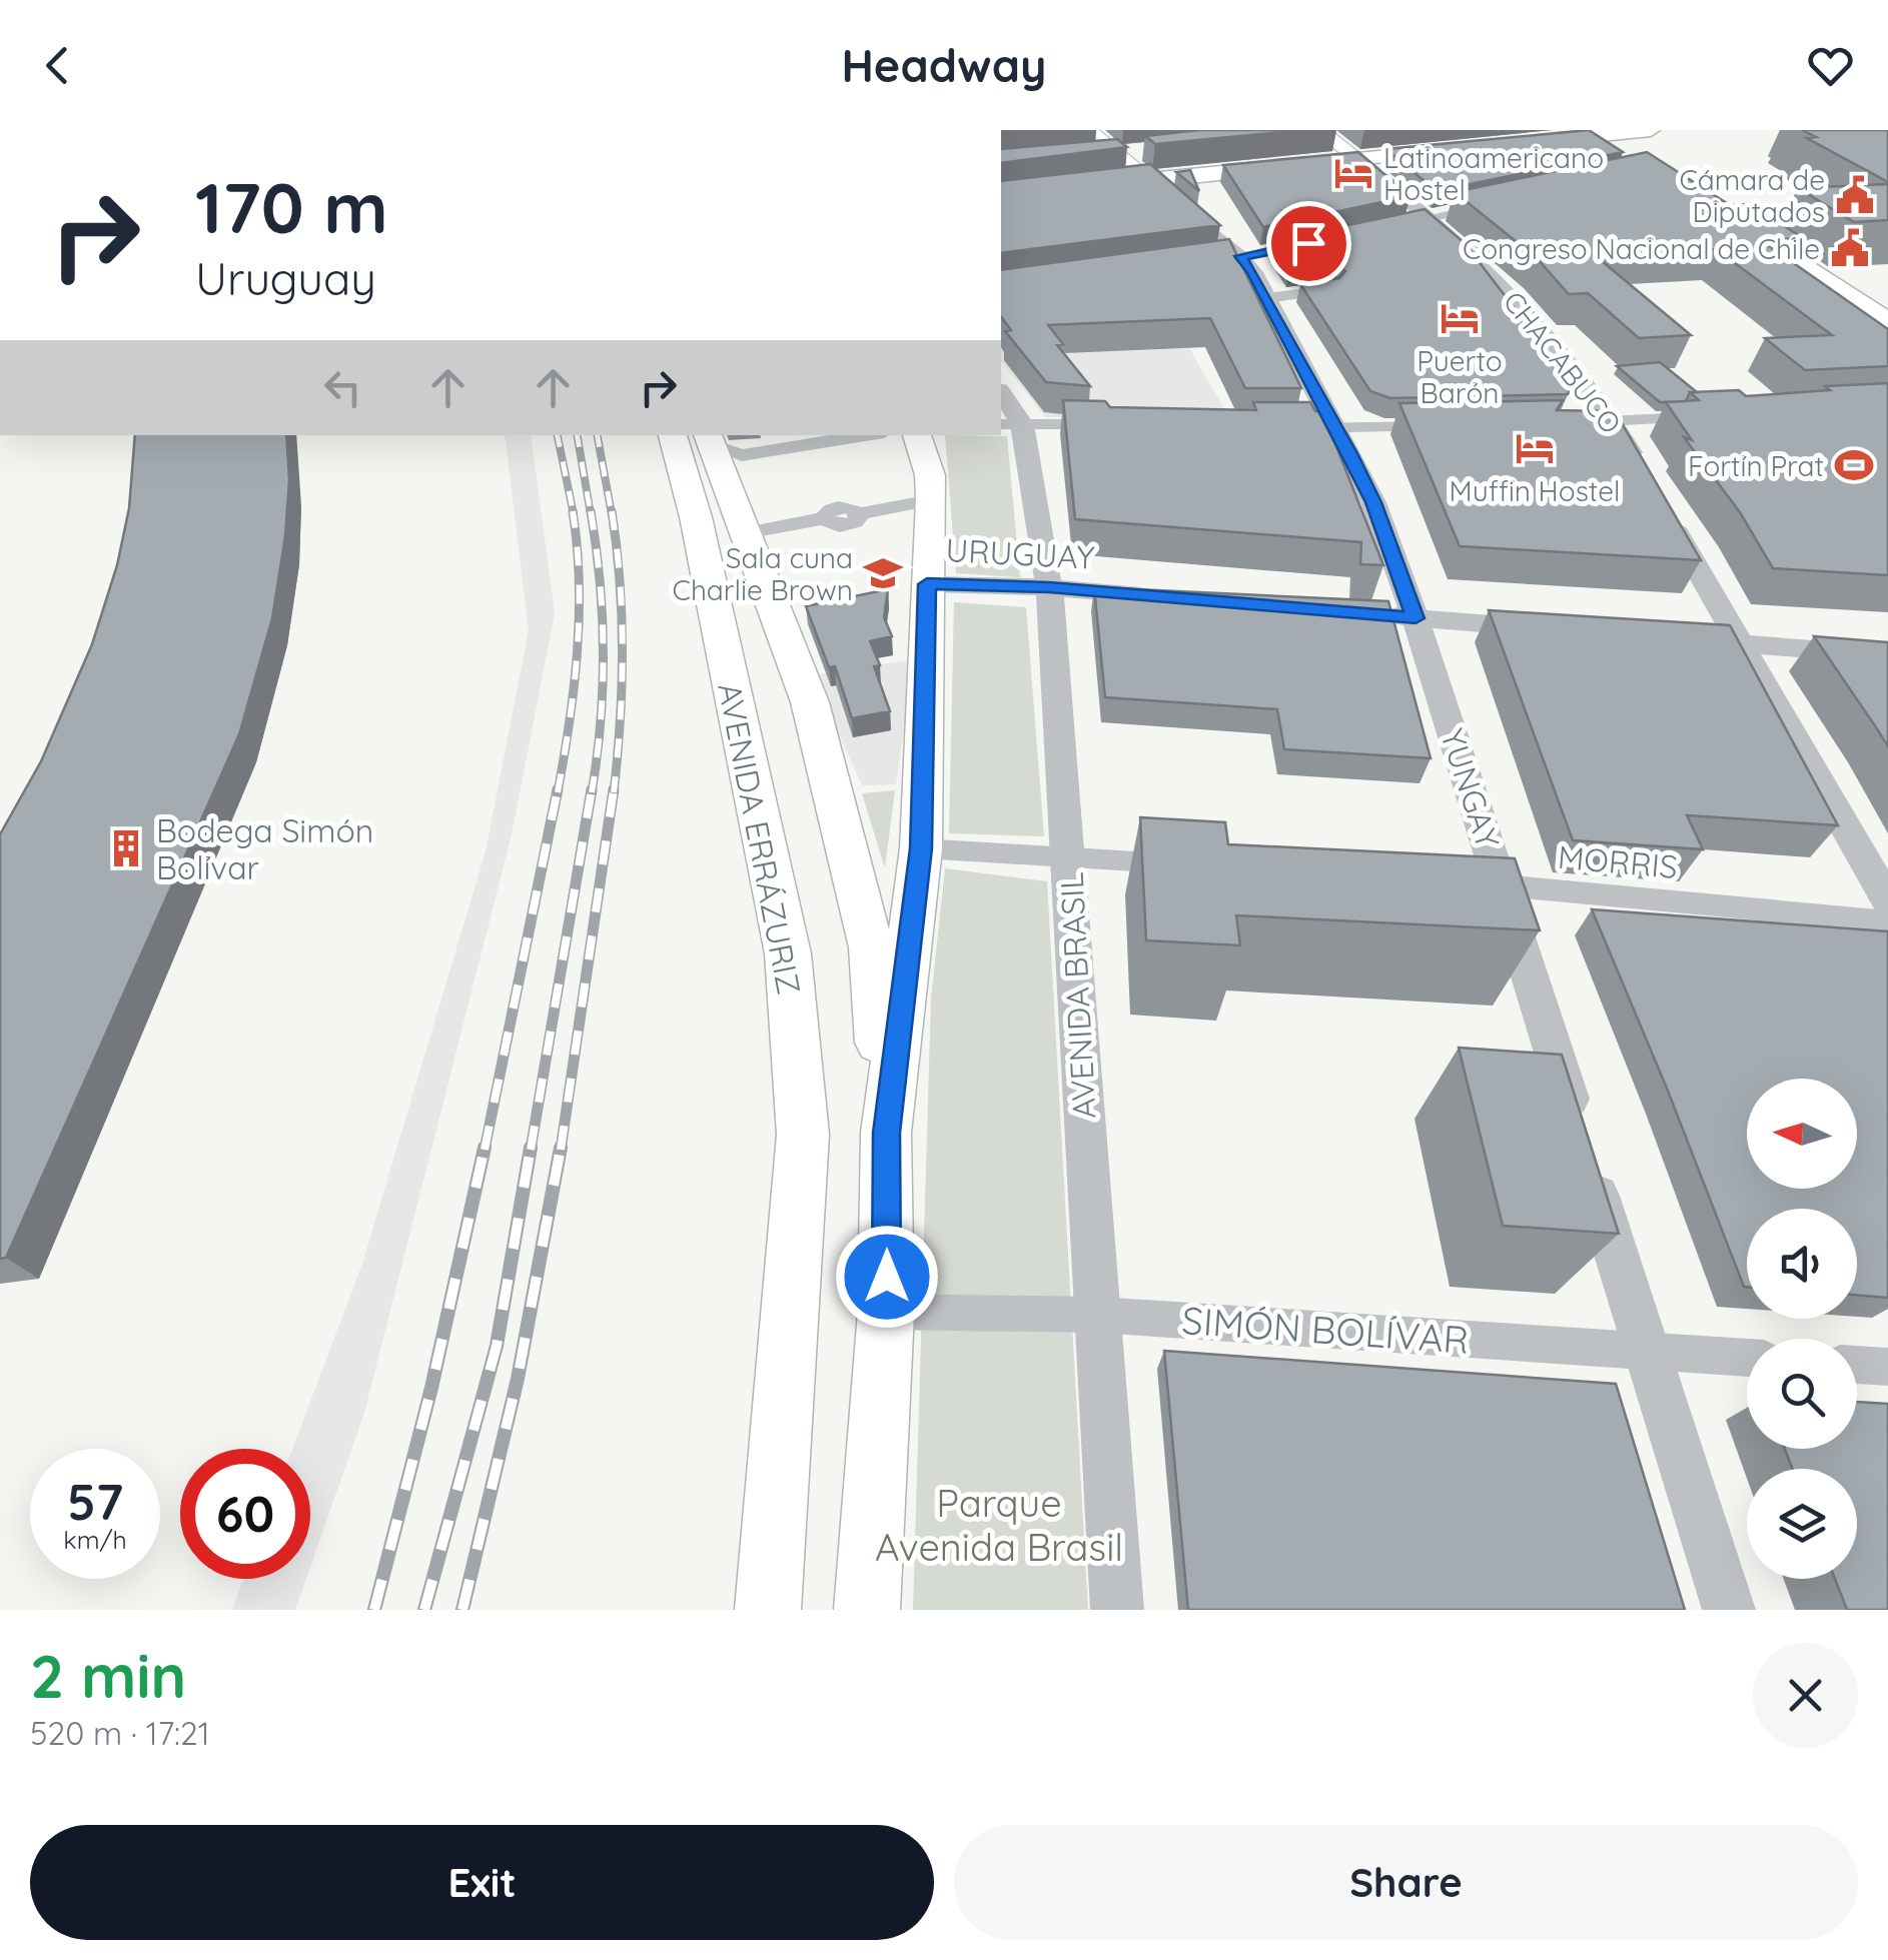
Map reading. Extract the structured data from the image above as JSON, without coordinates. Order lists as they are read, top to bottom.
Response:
{
  "streets": {
    "main road": ["CHACABUCO", "YUNGAY", "AVENIDA ERRÁZURIZ"],
    "street": [
      "URUGUAY",
      "MORRIS",
      "AVENIDA BRASIL",
      "SIMÓN BOLÍVAR"
    ]
  },
  "crossings": [
    ["URUGUAY", "AVENIDA BRASIL"],
    ["YUNGAY", "MORRIS"],
    ["YUNGAY", "SIMÓN BOLÍVAR"],
    ["AVENIDA BRASIL", "SIMÓN BOLÍVAR"]
  ],
  "parks": ["Parque Avenida Brasil"],
  "places": {
    "hotel": ["Latinoamericano Hostel", "Puerto Barón", "Muffin Hostel"],
    "public building": ["Cámara de Diputados", "Congreso Nacional de Chile"],
    "sports": ["Fortín Prat"],
    "school or university": ["Sala cuna Charlie Brown"],
    "building": ["Bodega Simón Bolívar"]
  },
  "north": "left",
  "page": {
    "header": "Headway",
    "turn": ["170 m", "Uruguay"],
    "speed": "57 km/h",
    "limit": "60",
    "heading": ["2 min", "520 m · 17:21"],
    "buttons": ["Exit", "Share"]
  }
}
